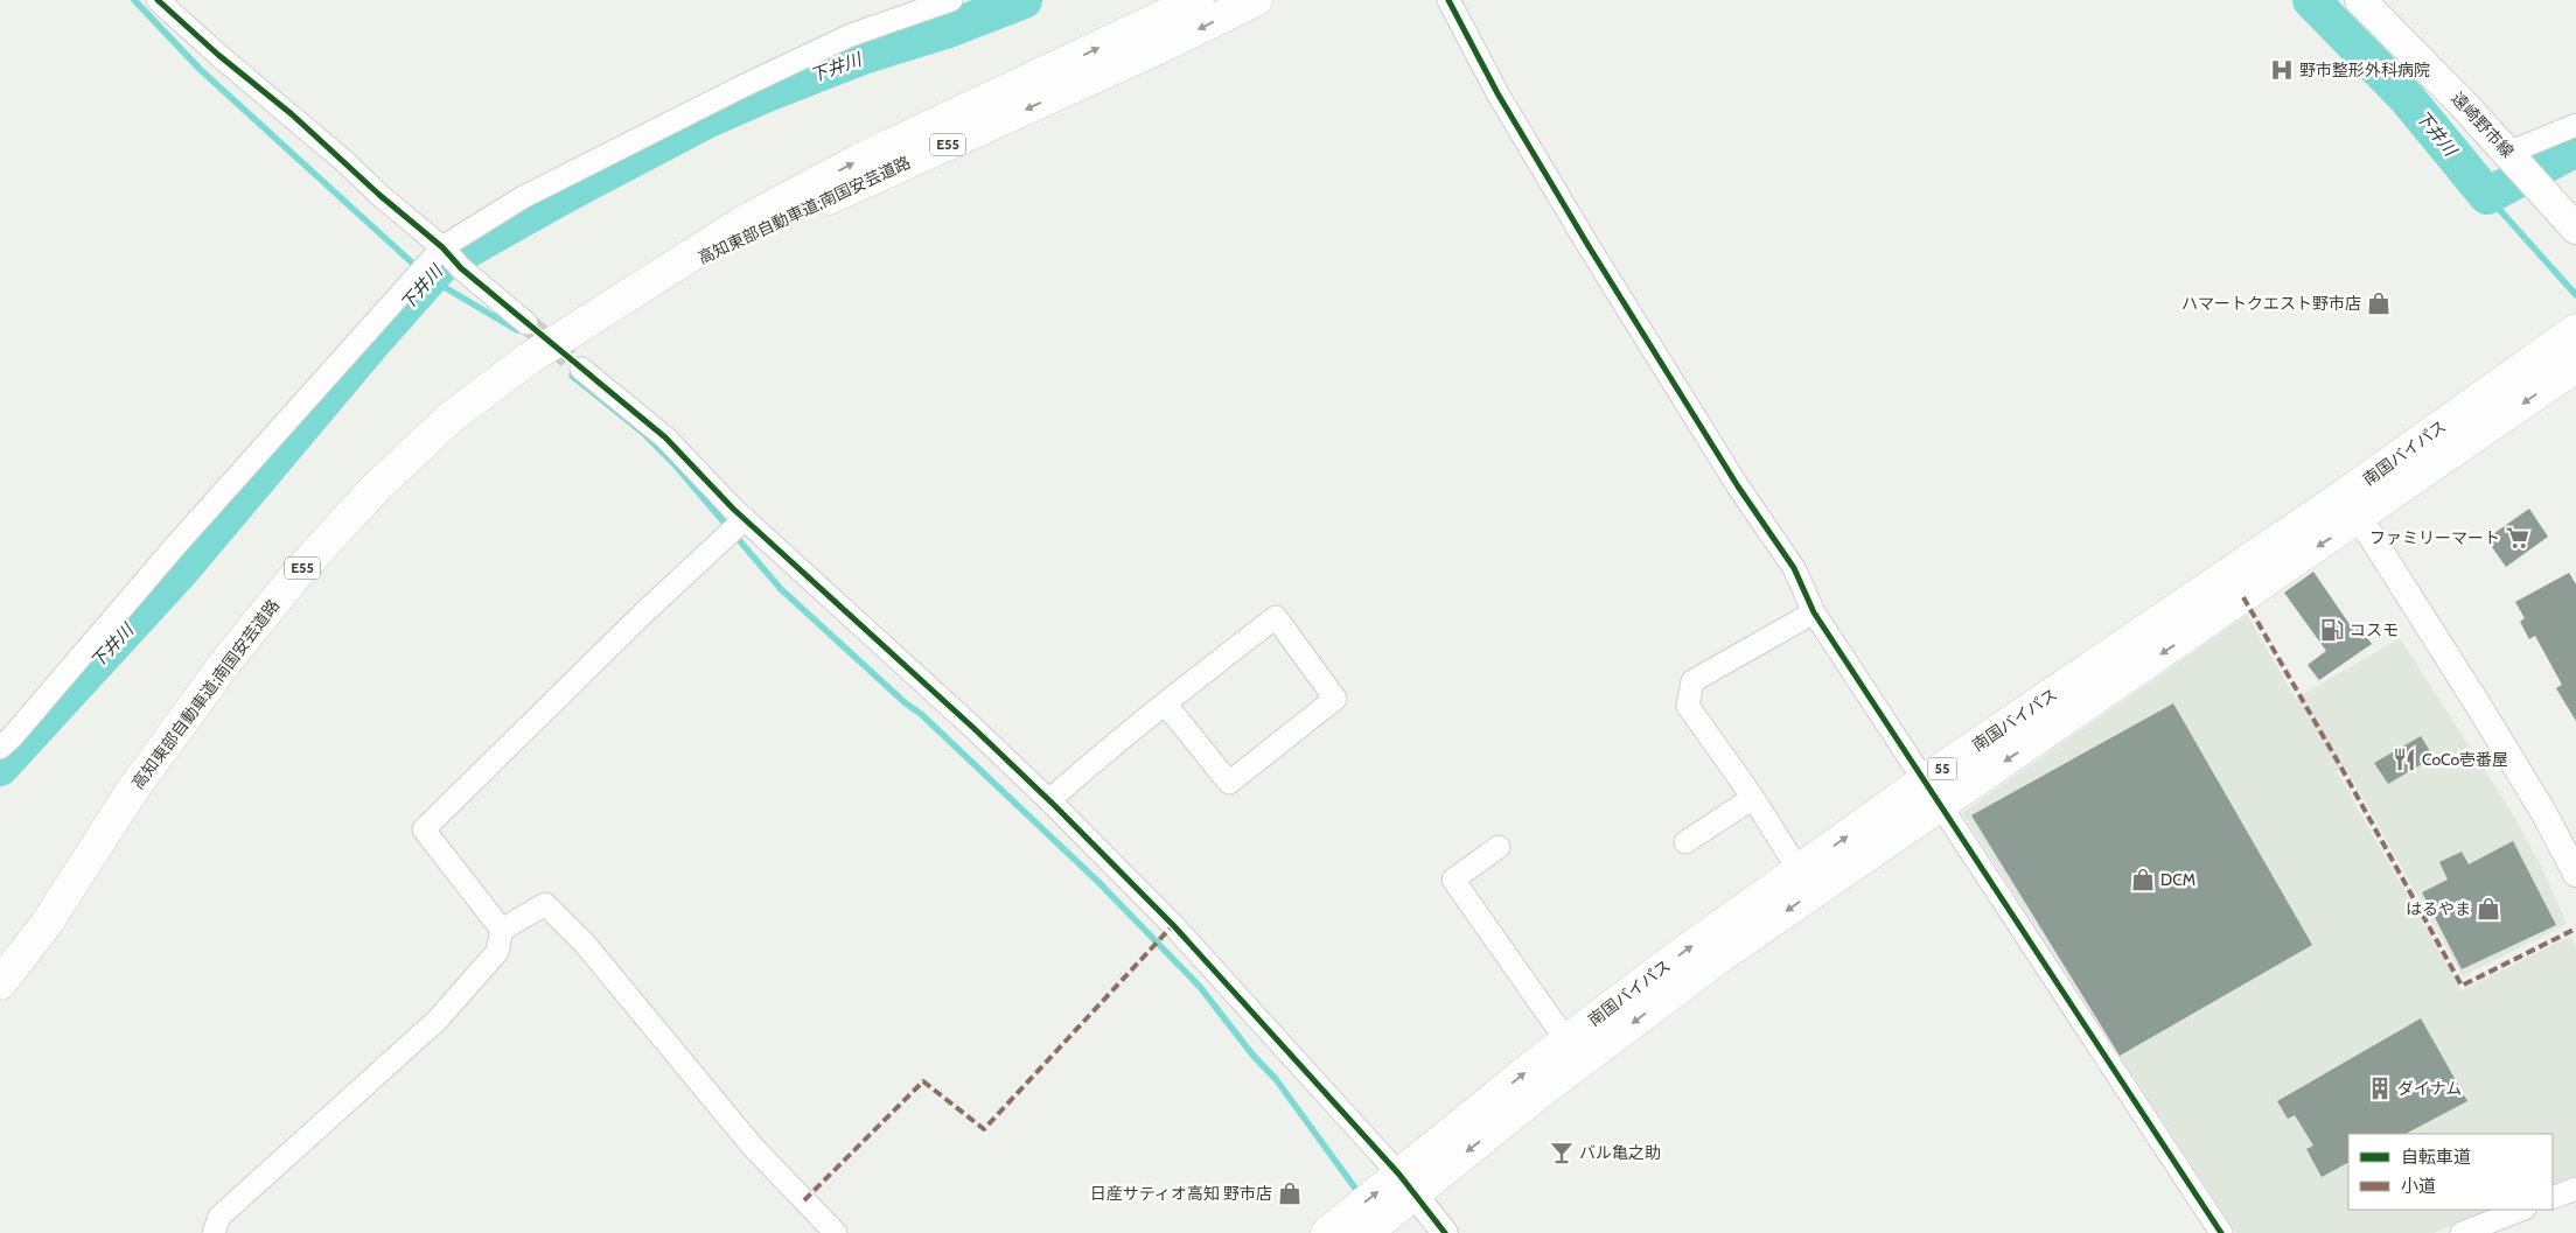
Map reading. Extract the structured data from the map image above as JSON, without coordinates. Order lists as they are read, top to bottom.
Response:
{
  "streets": {
    "highway": [
      "E55",
      "高知東部自動車道;南国安芸道路",
      "南国バイパス",
      "55"
    ],
    "main road": ["遠崎野市線"]
  },
  "water": ["下井川"],
  "places": {
    "hospital": ["野市整形外科病院"],
    "shop": [
      "ハマートクエスト野市店",
      "DCM",
      "はるやま",
      "日産サティオ高知 野市店"
    ],
    "supermarket": ["ファミリーマート"],
    "fuel station": ["コスモ"],
    "restaurant": ["CoCo壱番屋"],
    "building": ["ダイナム"],
    "bar": ["バル亀之助"]
  },
  "legend": ["自転車道", "小道"]
}
